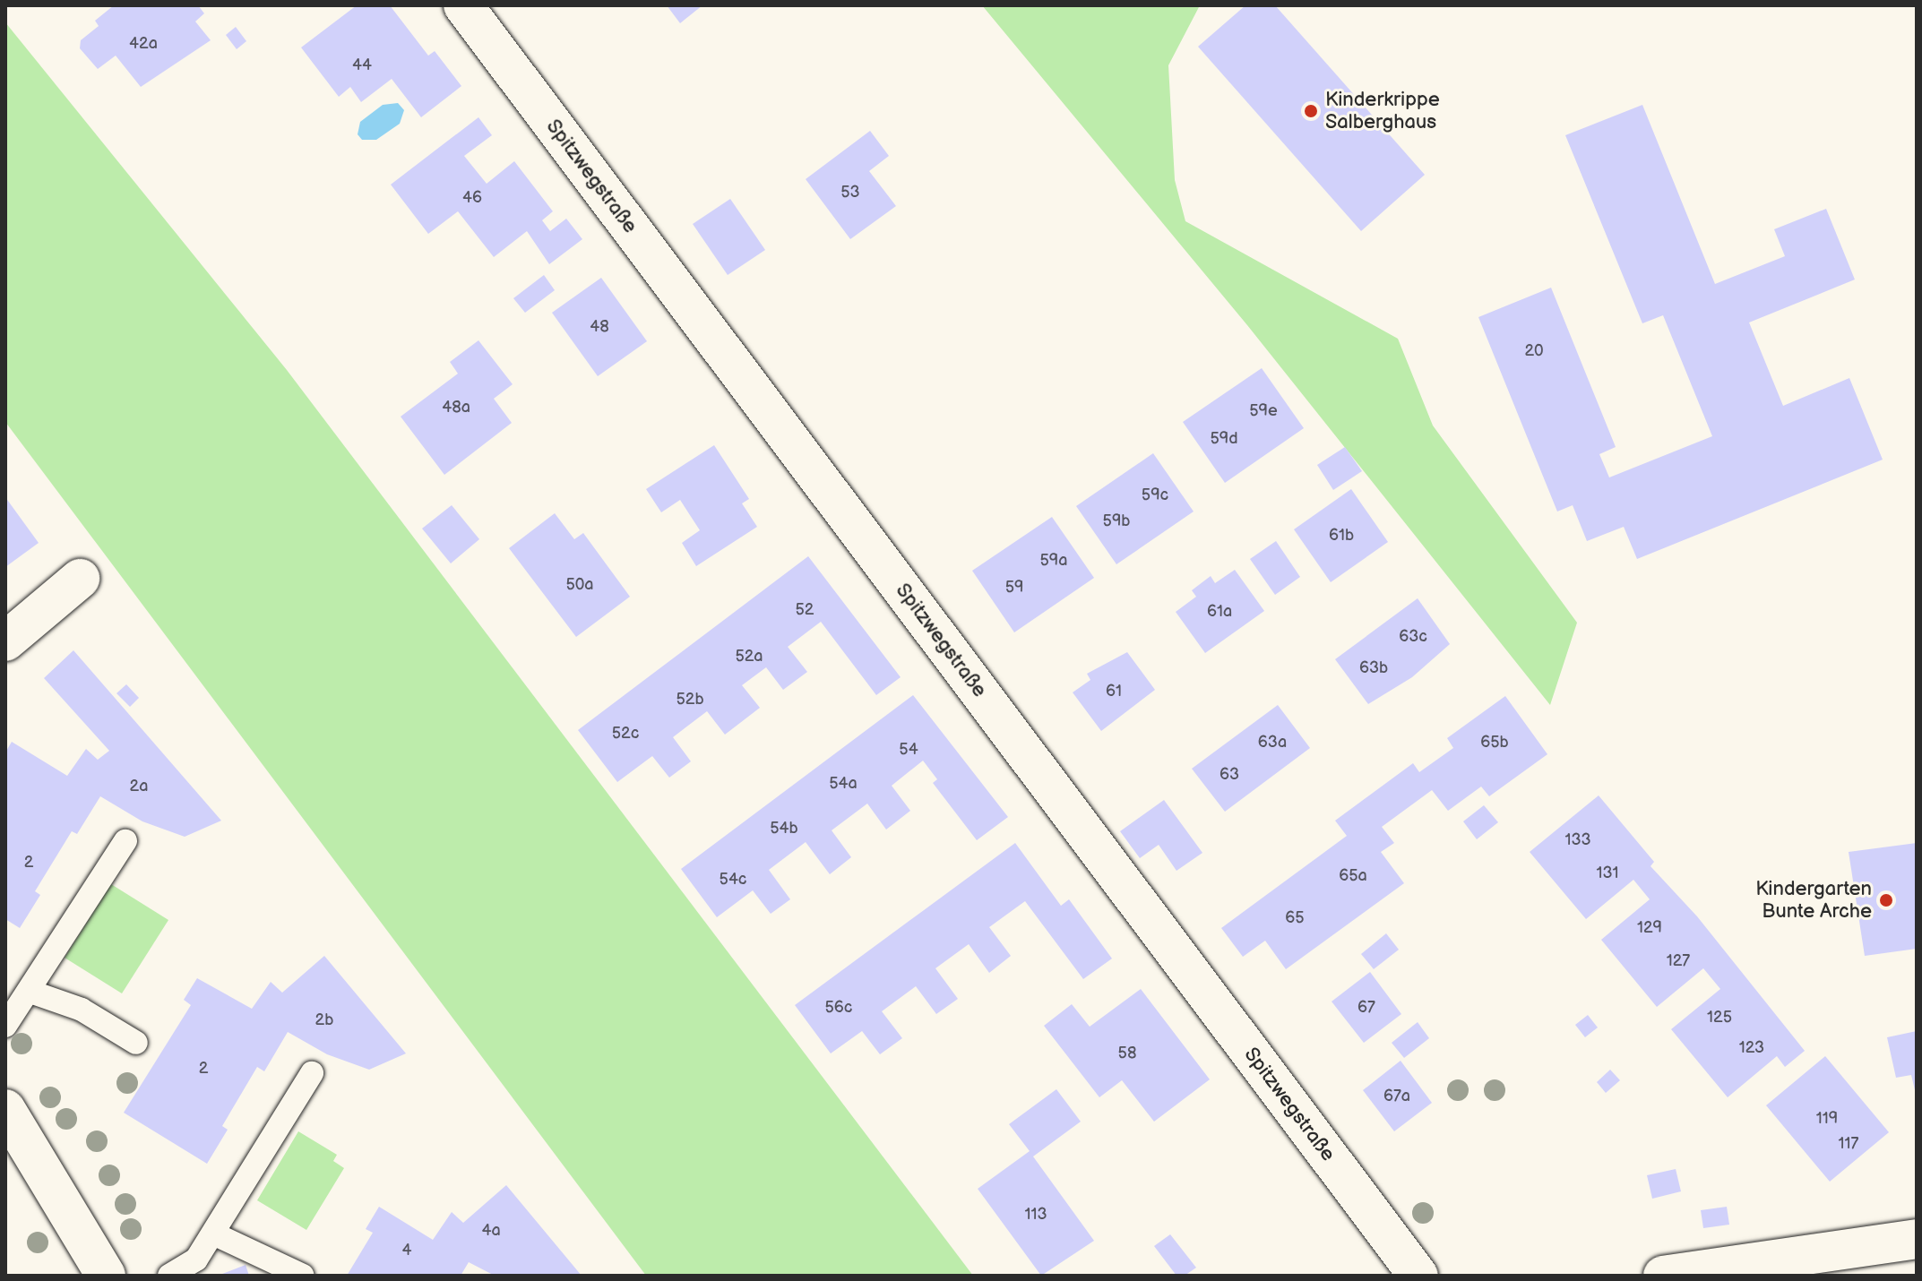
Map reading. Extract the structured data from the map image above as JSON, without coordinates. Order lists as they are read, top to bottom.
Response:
{
  "streets": {
    "street": ["Spitzwegstraße"]
  },
  "places": ["Kinderkrippe Salberghaus", "Kindergarten Bunte Arche"],
  "house_numbers": [
    "42a",
    "44",
    "53",
    "46",
    "48",
    "20",
    "48a",
    "59e",
    "59d",
    "59c",
    "59b",
    "61b",
    "59a",
    "50a",
    "59",
    "52",
    "61a",
    "63c",
    "52a",
    "63b",
    "61",
    "52b",
    "52c",
    "63a",
    "65b",
    "54",
    "63",
    "54a",
    "2a",
    "54b",
    "133",
    "2",
    "131",
    "65a",
    "54c",
    "65",
    "129",
    "127",
    "56c",
    "67",
    "125",
    "2b",
    "123",
    "58",
    "2",
    "67a",
    "119",
    "117",
    "113",
    "4a",
    "4"
  ]
}
